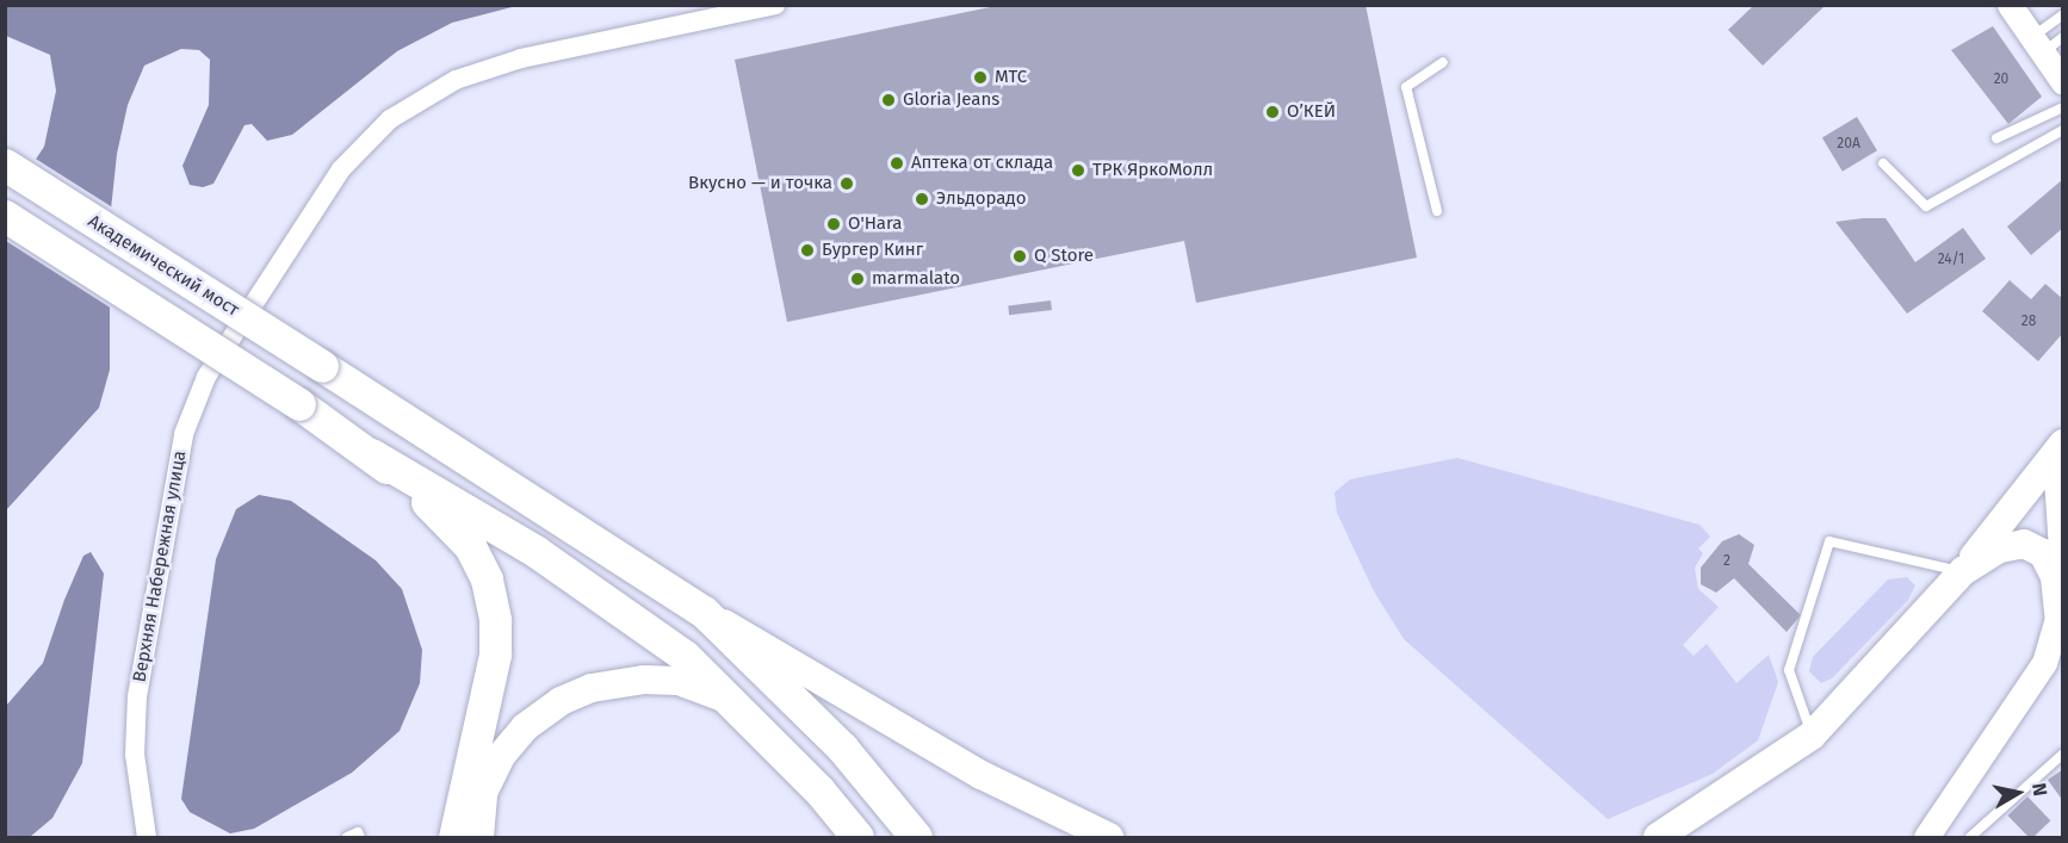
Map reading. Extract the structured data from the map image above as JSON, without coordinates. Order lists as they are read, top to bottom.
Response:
{
  "streets": {
    "main road": ["Академический мост"],
    "street": ["Верхняя Набережная улица"]
  },
  "places": [
    "МТС",
    "Gloria Jeans",
    "О’КЕЙ",
    "Аптека от склада",
    "ТРК ЯркоМолл",
    "Вкусно — и точка",
    "Эльдорадо",
    "O'Hara",
    "Бургер Кинг",
    "Q Store",
    "marmalato"
  ],
  "house_numbers": [
    "20",
    "20А",
    "24/1",
    "28",
    "2"
  ],
  "north": "right"
}
